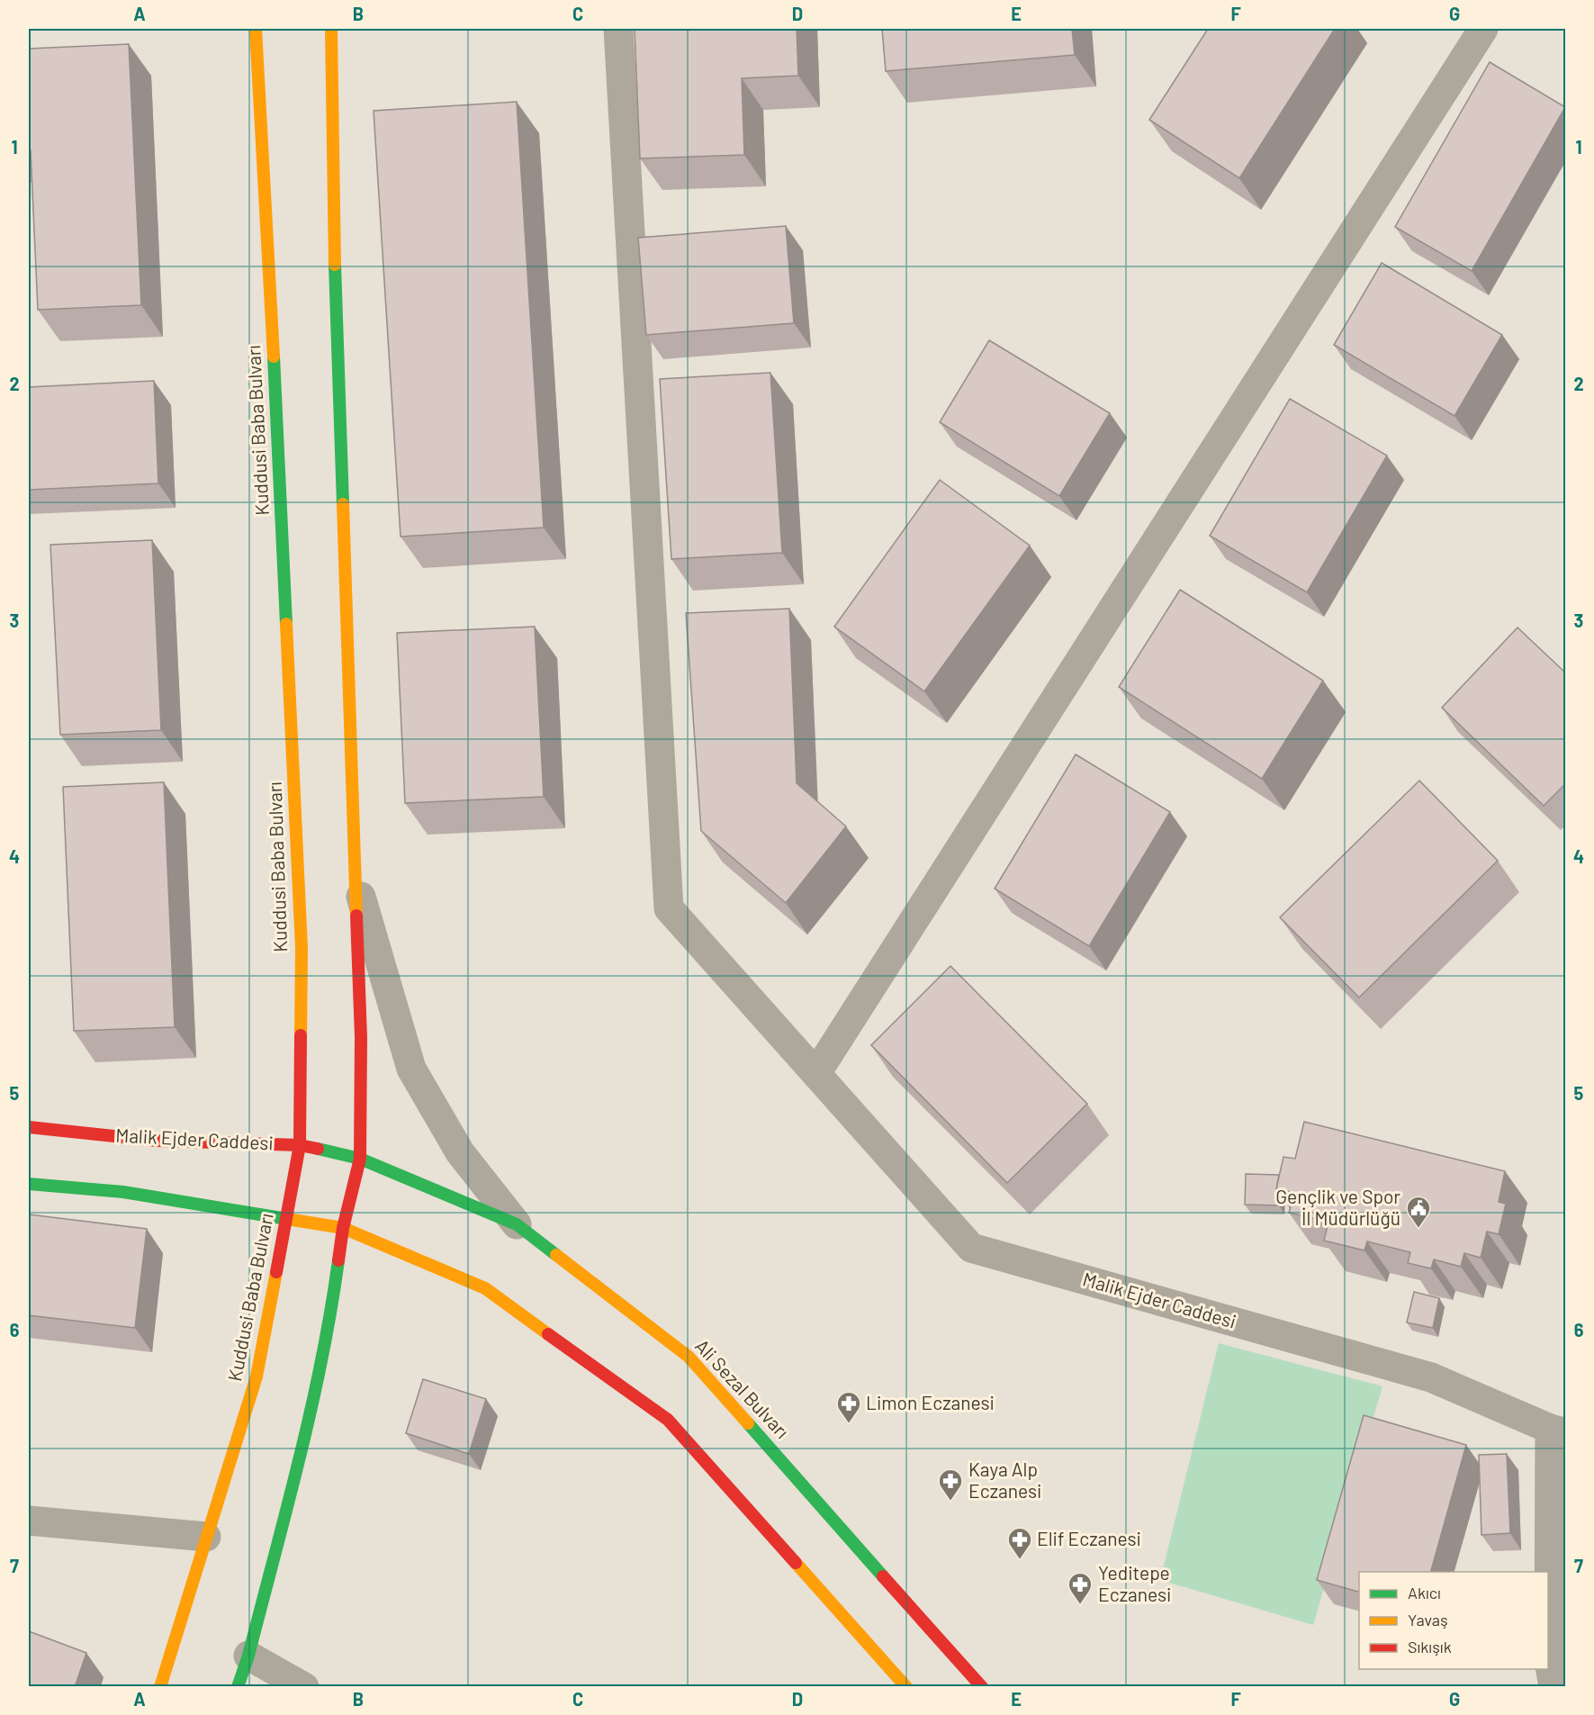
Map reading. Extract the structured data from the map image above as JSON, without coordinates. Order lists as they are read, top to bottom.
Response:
{
  "streets": {
    "main road": ["Kuddusi Baba Bulvarı", "Malik Ejder Caddesi", "Ali Sezal Bulvarı"]
  },
  "crossings": [
    ["Kuddusi Baba Bulvarı", "Malik Ejder Caddesi"],
    ["Malik Ejder Caddesi", "Ali Sezal Bulvarı"]
  ],
  "places": {
    "public building": ["Gençlik ve Spor İl Müdürlüğü"],
    "pharmacy": [
      "Limon Eczanesi",
      "Kaya Alp Eczanesi",
      "Elif Eczanesi",
      "Yeditepe Eczanesi"
    ]
  },
  "legend": ["Akıcı", "Yavaş", "Sıkışık"],
  "grid": {
    "columns": [
      "A",
      "B",
      "C",
      "D",
      "E",
      "F",
      "G"
    ],
    "rows": [
      "1",
      "2",
      "3",
      "4",
      "5",
      "6",
      "7"
    ]
  }
}
